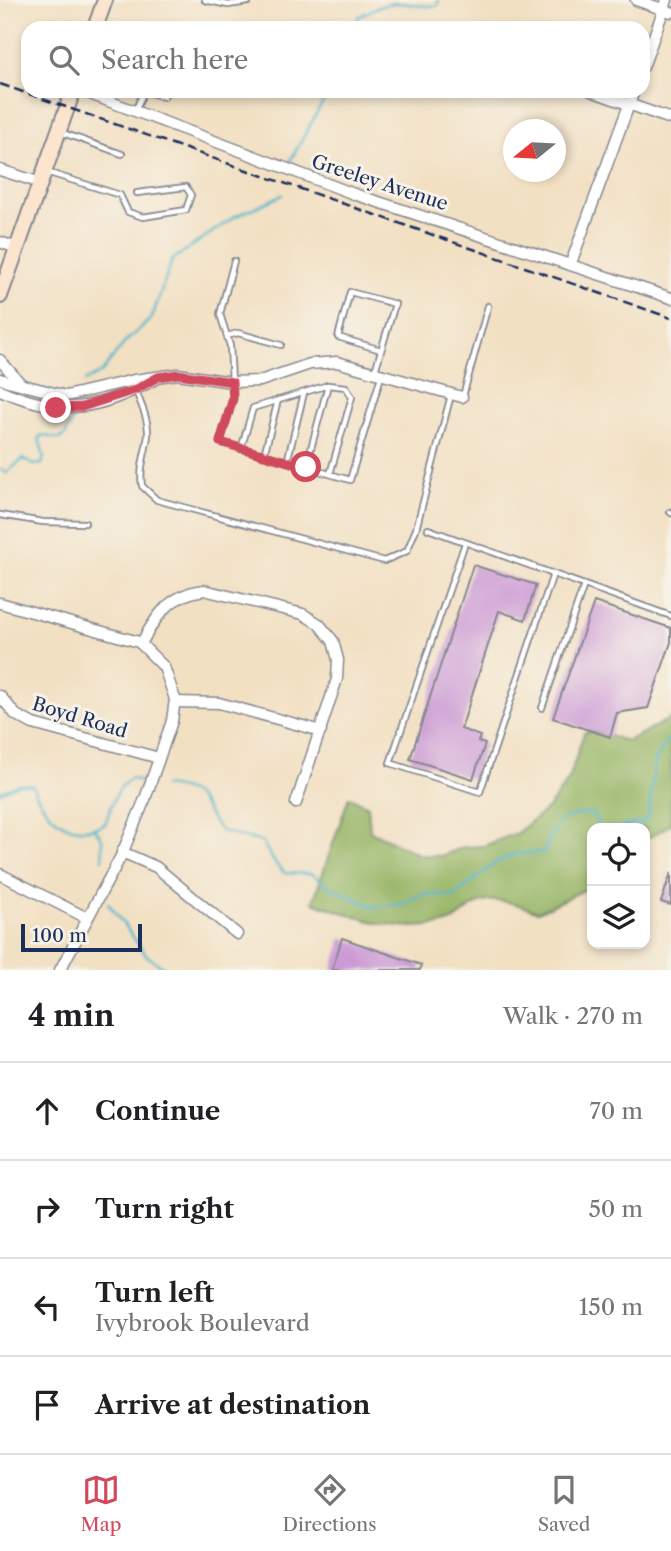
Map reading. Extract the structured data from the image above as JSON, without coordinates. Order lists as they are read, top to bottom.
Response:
{
  "streets": {
    "street": ["Greeley Avenue", "Boyd Road"]
  },
  "scale_bar": "100 m",
  "north": "left",
  "page": {
    "search": "Search here",
    "scale": "100 m",
    "heading": ["4 min", "Walk · 270 m"],
    "list": [
      ["Continue", "70 m"],
      ["Turn right", "50 m"],
      ["Turn left", "Ivybrook Boulevard", "150 m"],
      "Arrive at destination"
    ],
    "nav": ["Map", "Directions", "Saved"]
  }
}
